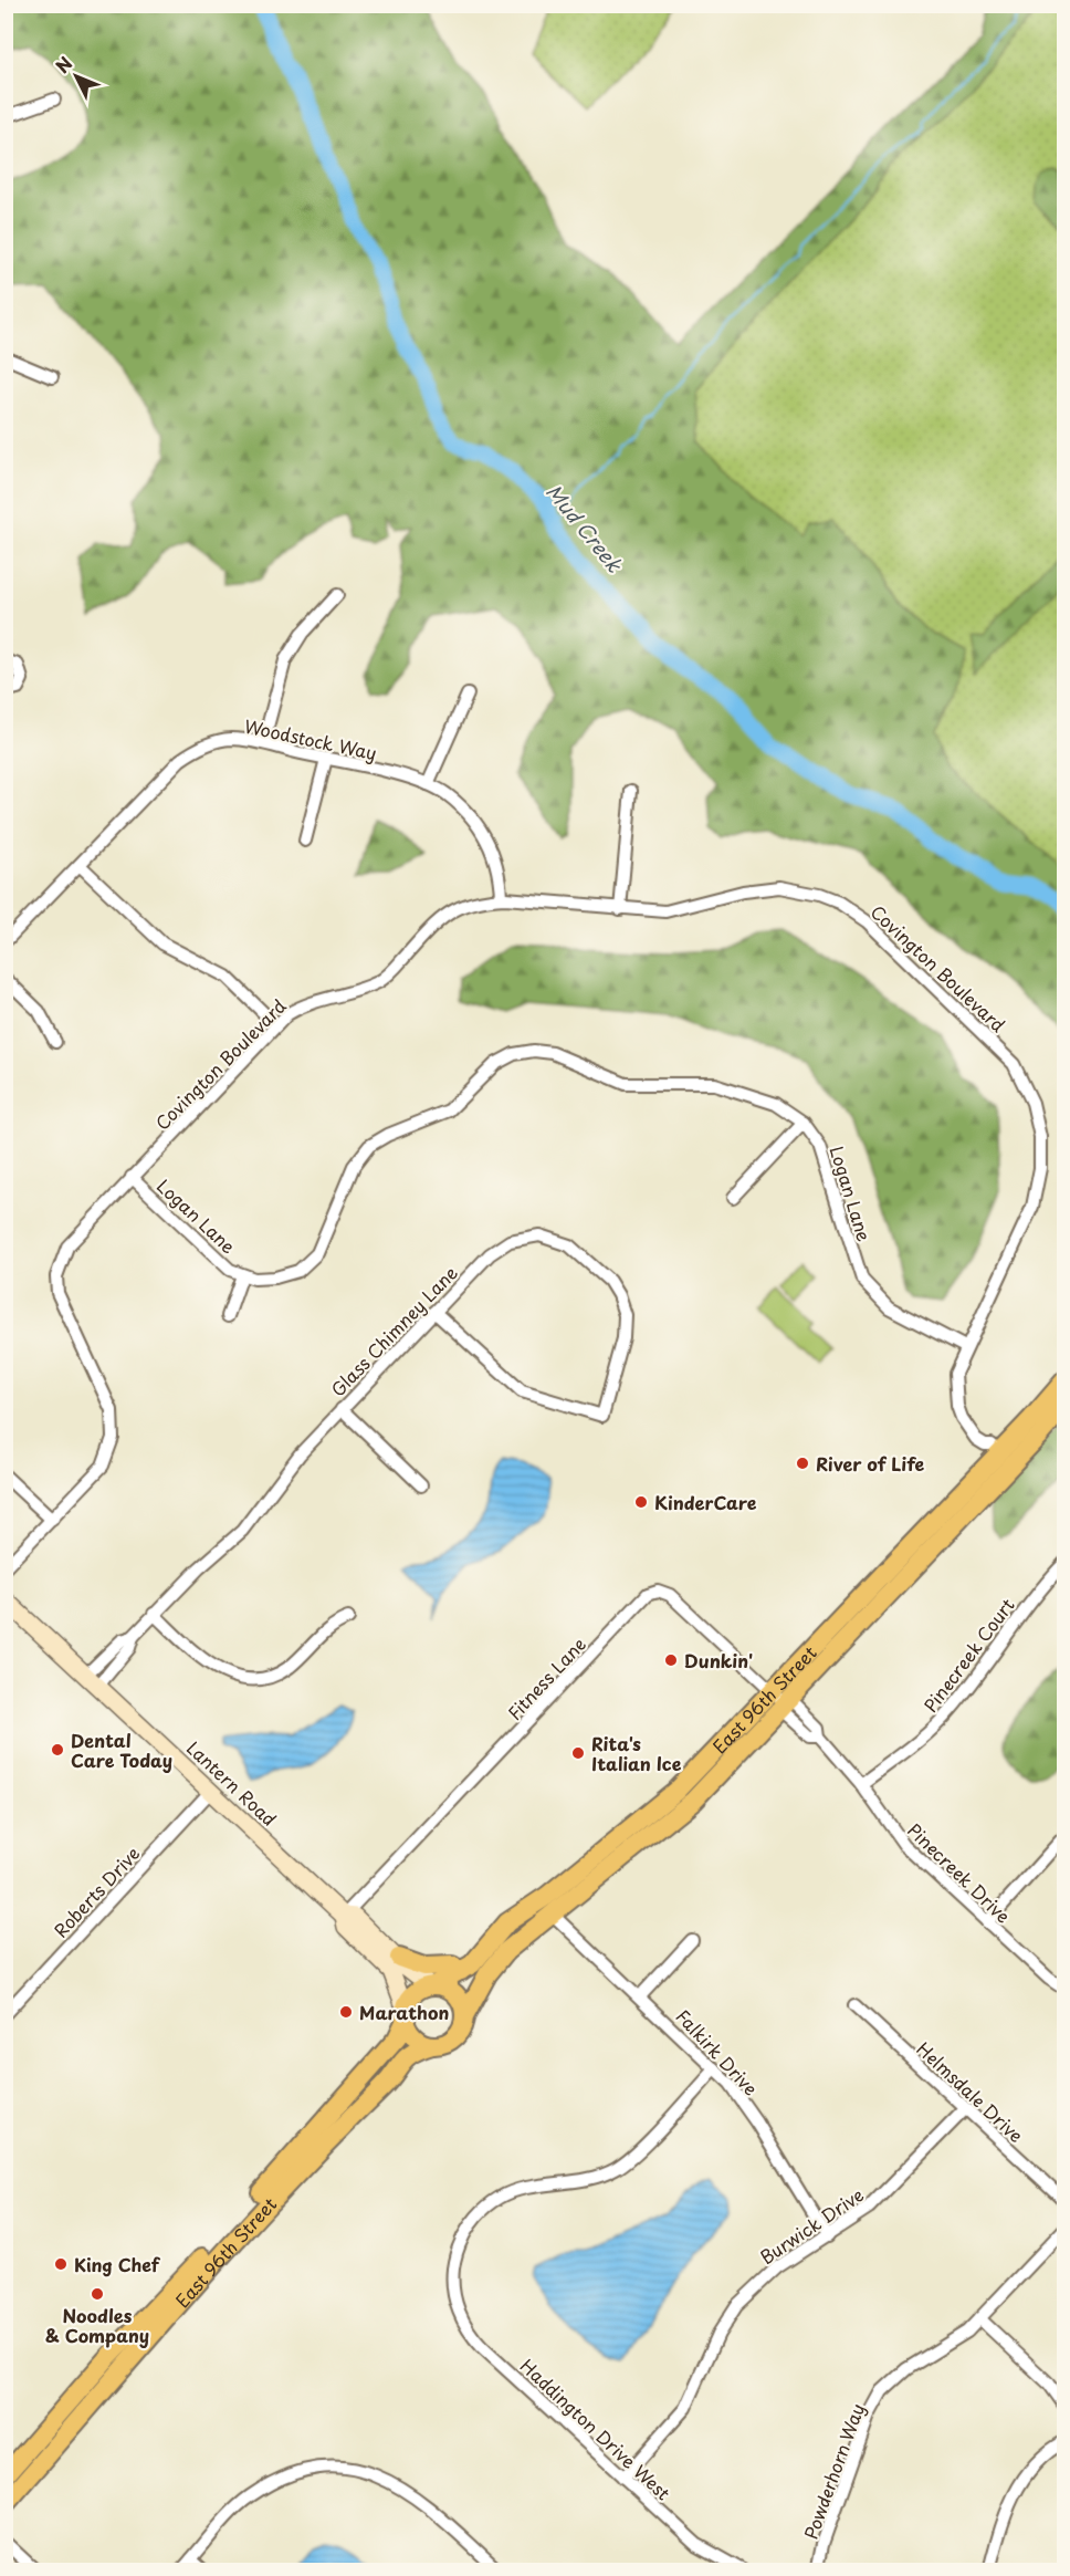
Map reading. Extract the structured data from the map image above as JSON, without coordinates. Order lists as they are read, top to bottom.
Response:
{
  "streets": {
    "main road": ["East 96th Street"],
    "street": [
      "Woodstock Way",
      "Covington Boulevard",
      "Logan Lane",
      "Glass Chimney Lane",
      "Pinecreek Court",
      "Fitness Lane",
      "Lantern Road",
      "Pinecreek Drive",
      "Roberts Drive",
      "Falkirk Drive",
      "Helmsdale Drive",
      "Burwick Drive",
      "Haddington Drive West",
      "Powderhorn Way"
    ]
  },
  "crossings": [
    ["Woodstock Way", "Covington Boulevard"],
    ["Covington Boulevard", "Logan Lane"],
    ["Covington Boulevard", "East 96th Street"],
    ["Glass Chimney Lane", "Lantern Road"],
    ["Pinecreek Court", "Pinecreek Drive"],
    ["Fitness Lane", "East 96th Street"],
    ["Fitness Lane", "Lantern Road"],
    ["Fitness Lane", "Pinecreek Drive"],
    ["East 96th Street", "Lantern Road"],
    ["East 96th Street", "Pinecreek Drive"],
    ["East 96th Street", "Falkirk Drive"],
    ["Lantern Road", "Roberts Drive"],
    ["Falkirk Drive", "Burwick Drive"],
    ["Falkirk Drive", "Haddington Drive West"],
    ["Helmsdale Drive", "Burwick Drive"],
    ["Burwick Drive", "Haddington Drive West"]
  ],
  "water": ["Mud Creek"],
  "places": [
    "River of Life",
    "KinderCare",
    "Dunkin'",
    "Dental Care Today",
    "Rita's Italian Ice",
    "Marathon",
    "King Chef",
    "Noodles & Company"
  ],
  "north": "top left"
}
